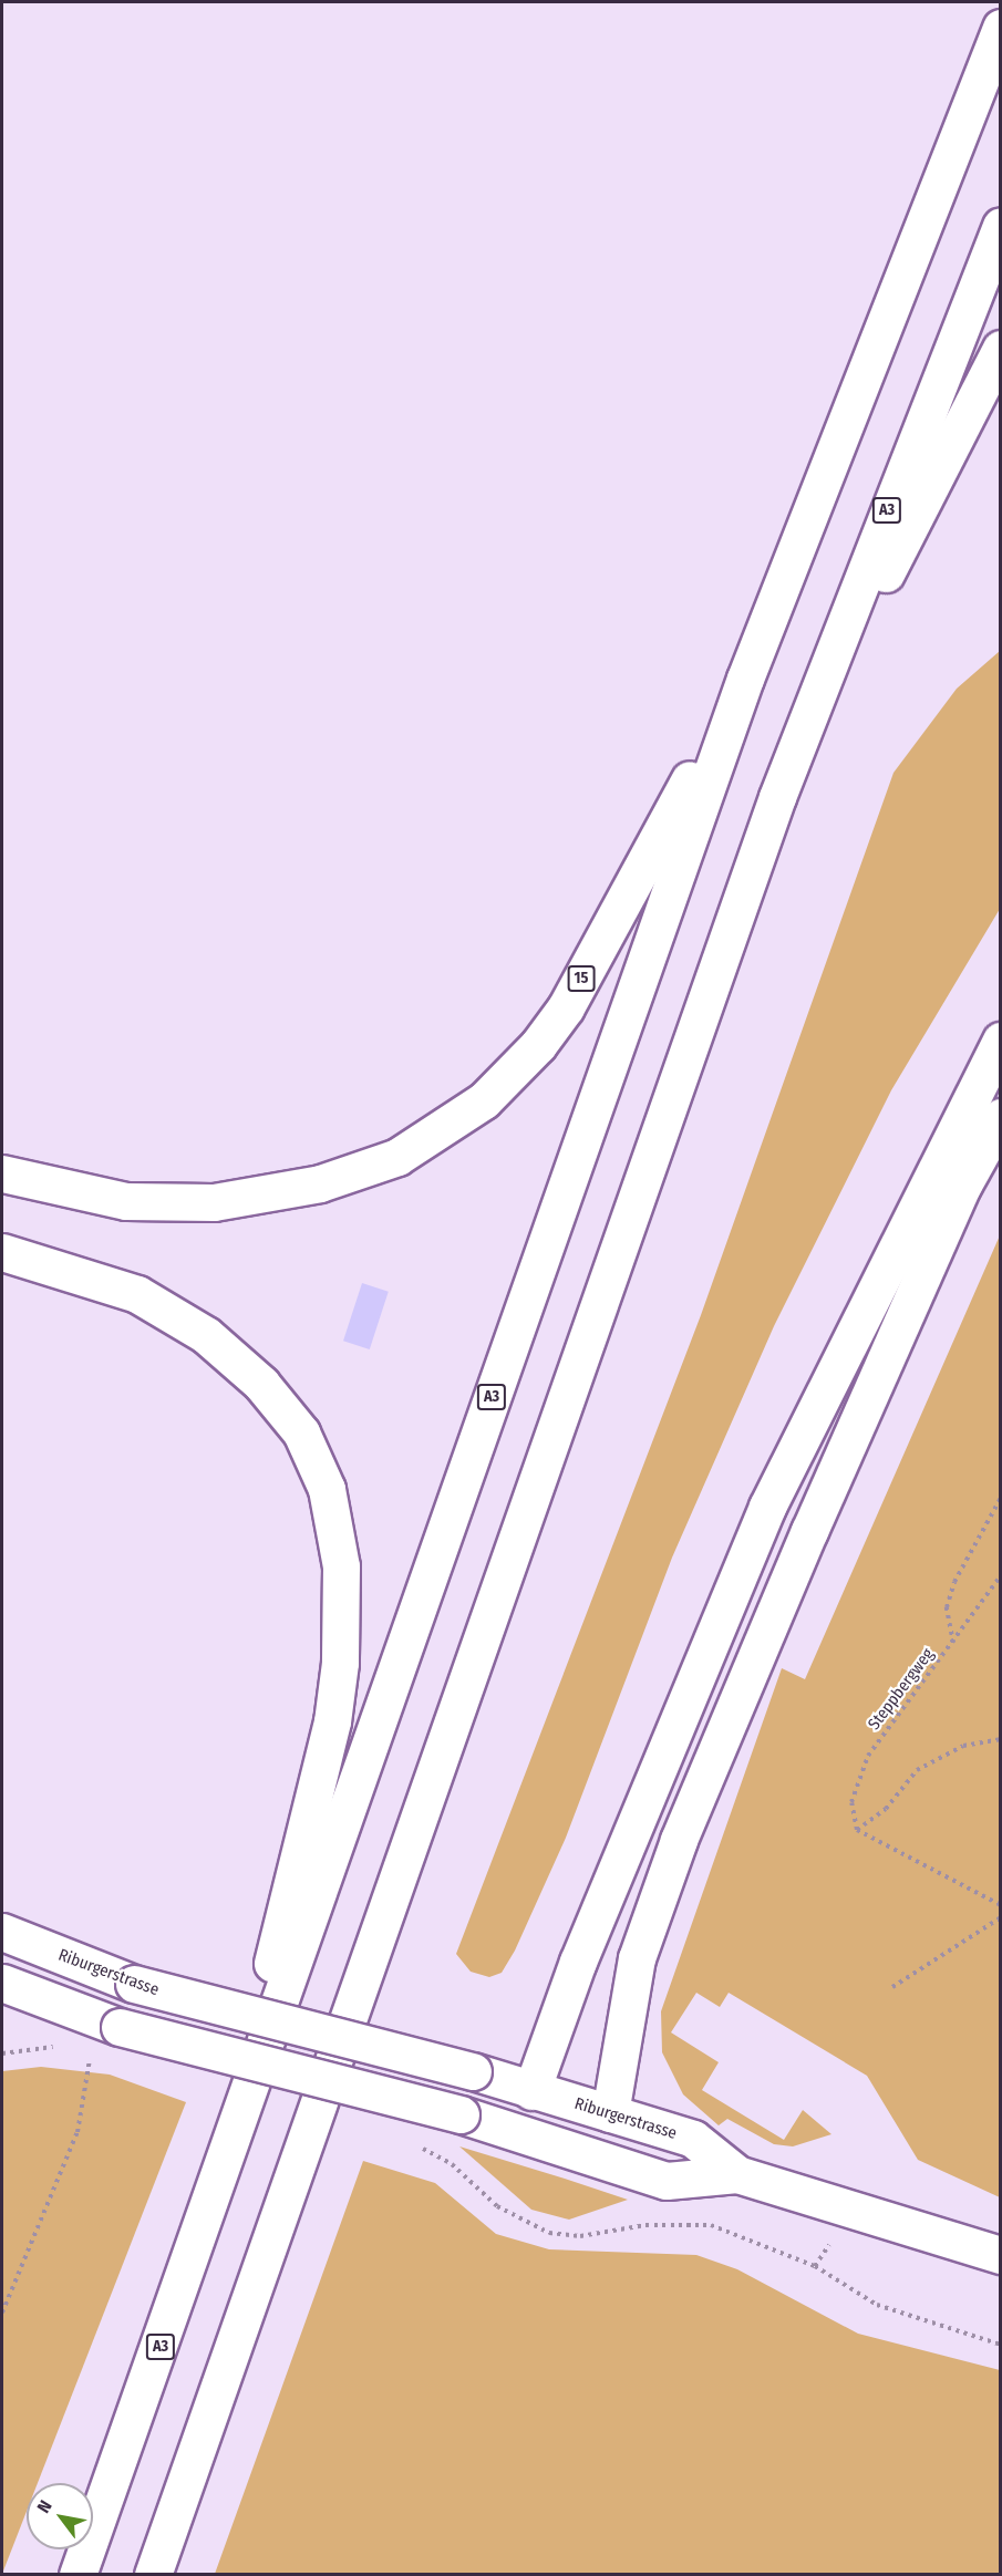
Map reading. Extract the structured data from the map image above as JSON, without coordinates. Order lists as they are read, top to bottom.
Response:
{
  "streets": {
    "main road": ["A3", "15", "Riburgerstrasse"],
    "path": ["Steppbergweg"]
  },
  "crossings": [
    ["A3", "15"]
  ],
  "north": "top left"
}
